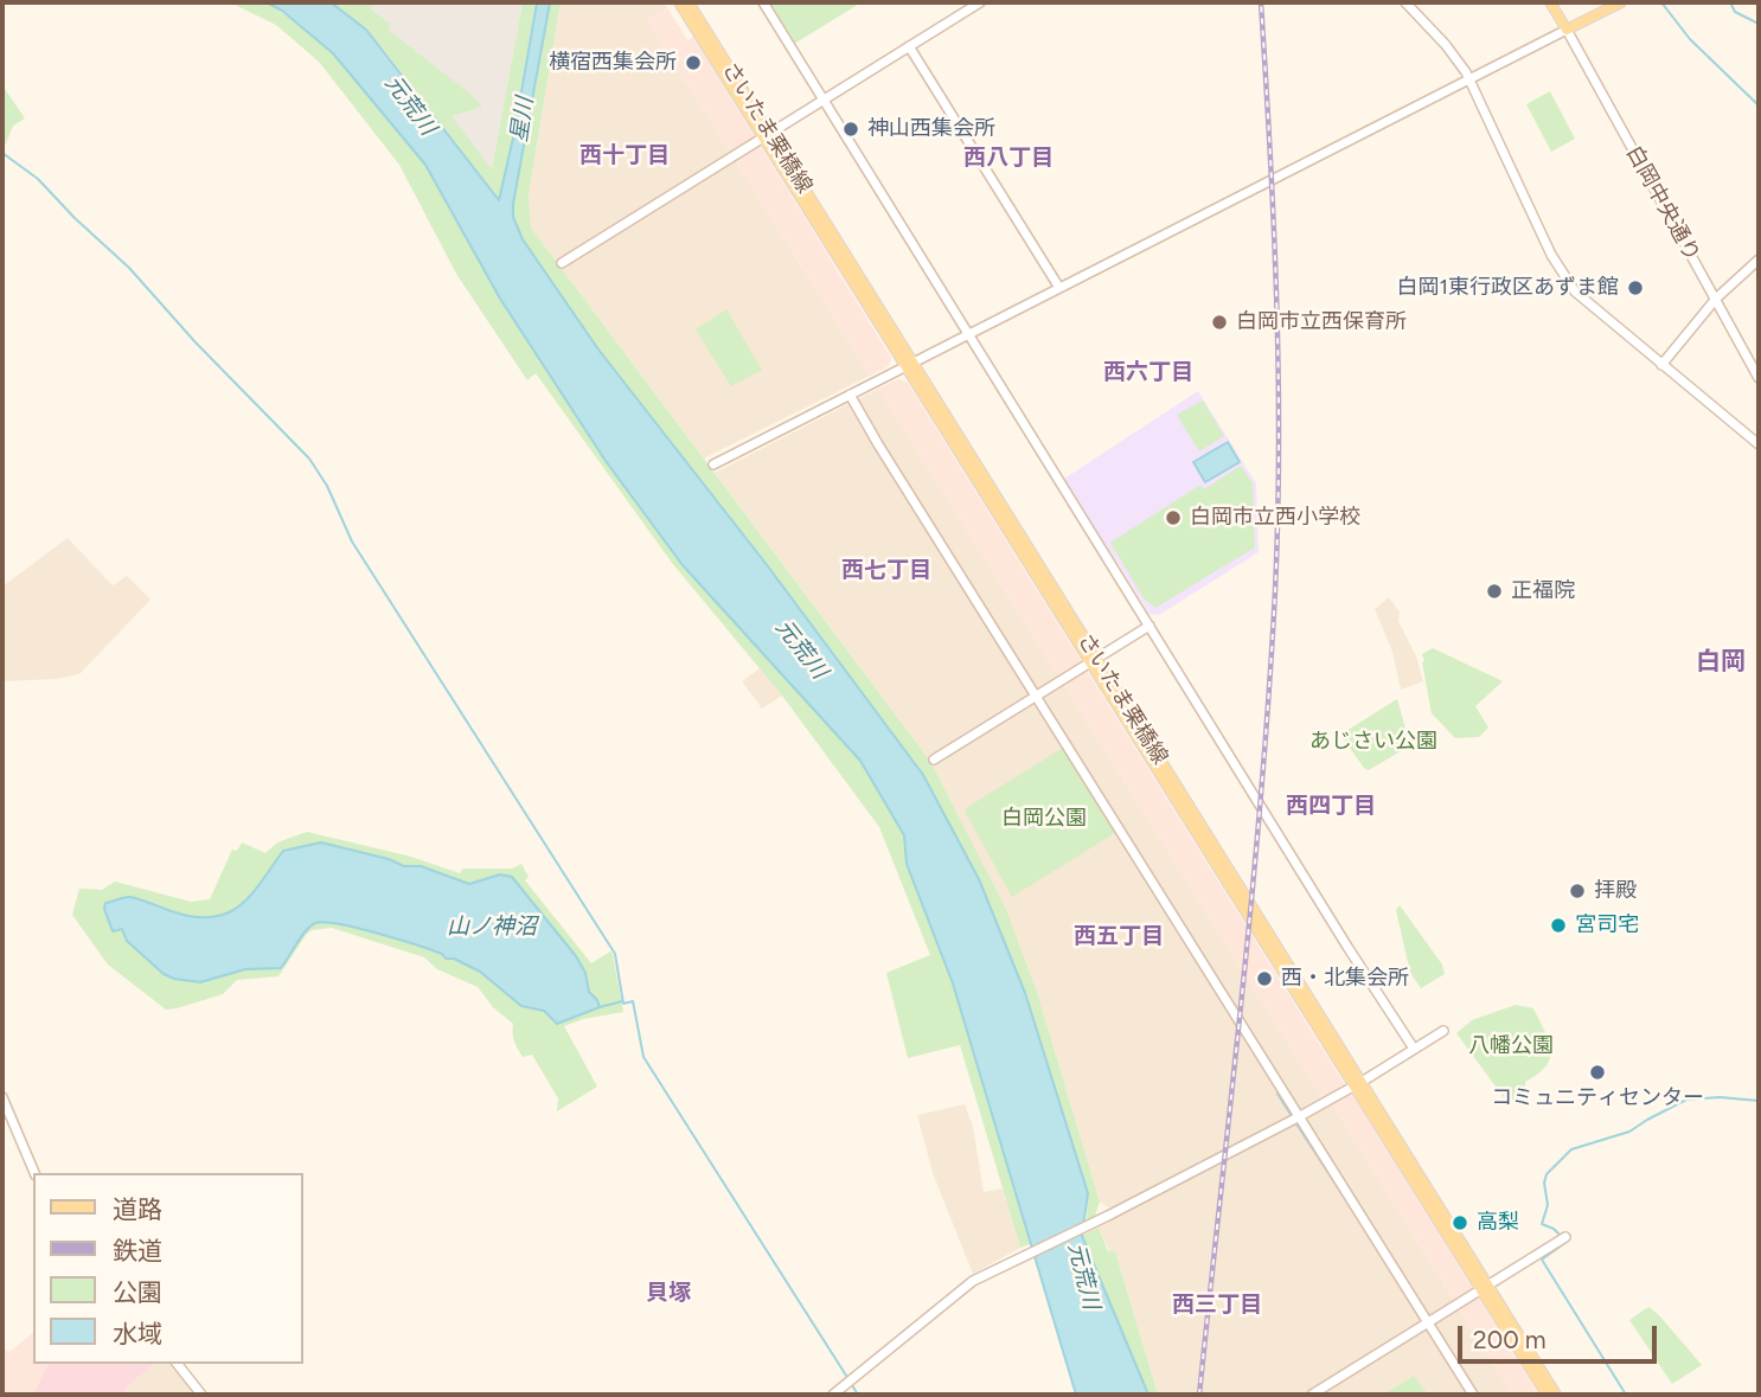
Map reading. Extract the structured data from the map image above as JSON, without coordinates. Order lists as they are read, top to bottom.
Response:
{
  "streets": {
    "main road": ["さいたま栗橋線"],
    "street": ["白岡中央通り"]
  },
  "districts": [
    "西十丁目",
    "西八丁目",
    "西六丁目",
    "西七丁目",
    "白岡",
    "西四丁目",
    "西五丁目",
    "貝塚",
    "西三丁目"
  ],
  "water": ["元荒川", "星川", "山ノ神沼"],
  "parks": ["あじさい公園", "白岡公園", "八幡公園"],
  "places": [
    "横宿西集会所",
    "神山西集会所",
    "白岡1東行政区あずま館",
    "白岡市立西保育所",
    "白岡市立西小学校",
    "正福院",
    "拝殿",
    "宮司宅",
    "西・北集会所",
    "コミュニティセンター",
    "高梨"
  ],
  "legend": [
    "道路",
    "鉄道",
    "公園",
    "水域"
  ],
  "scale_bar": "200 m"
}
